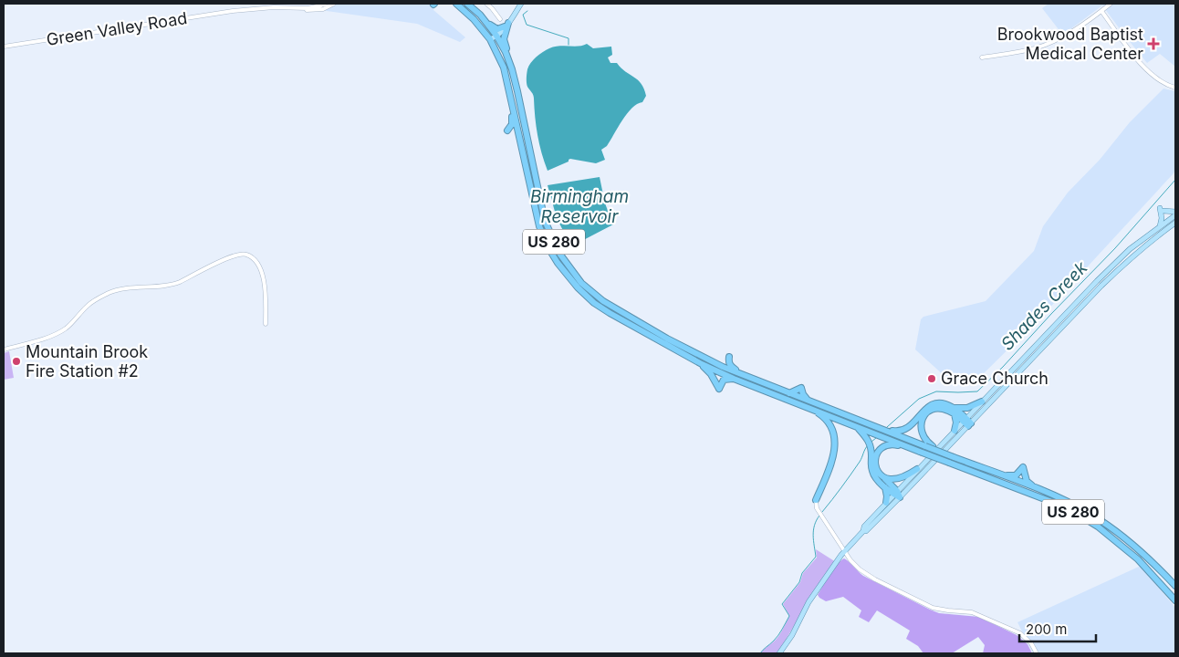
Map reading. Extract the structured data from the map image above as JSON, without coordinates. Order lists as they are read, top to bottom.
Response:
{
  "streets": {
    "highway": ["US 280"],
    "street": ["Green Valley Road"]
  },
  "water": ["Birmingham Reservoir", "Shades Creek"],
  "places": {
    "health": ["Brookwood Baptist Medical Center"],
    "other": ["Mountain Brook Fire Station #2", "Grace Church"]
  },
  "scale_bar": "200 m"
}
